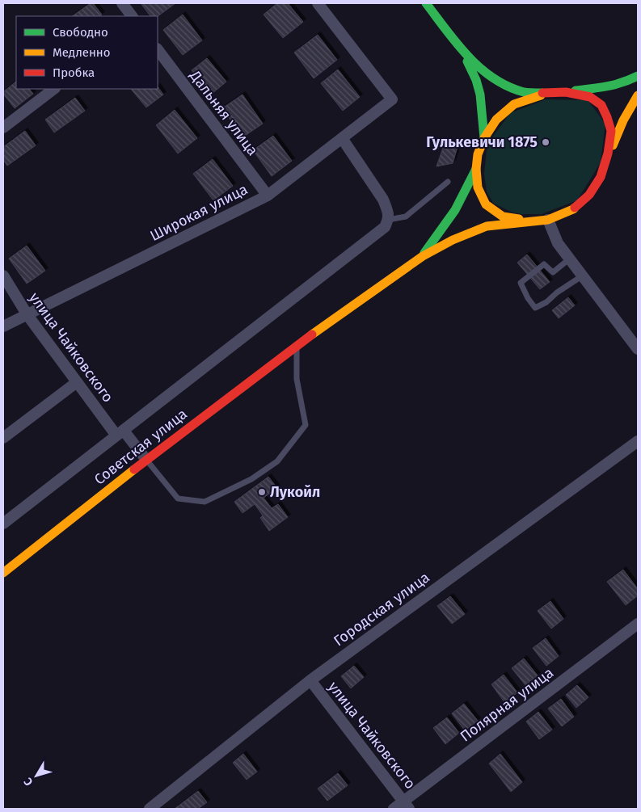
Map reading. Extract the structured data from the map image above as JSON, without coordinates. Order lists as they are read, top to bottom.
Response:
{
  "streets": {
    "main road": ["Советская улица"],
    "street": [
      "Дальняя улица",
      "Широкая улица",
      "улица Чайковского",
      "Городская улица",
      "Полярная улица"
    ]
  },
  "crossings": [
    ["Дальняя улица", "Широкая улица"],
    ["Широкая улица", "улица Чайковского"],
    ["улица Чайковского", "Советская улица"],
    ["улица Чайковского", "Городская улица"],
    ["улица Чайковского", "Полярная улица"]
  ],
  "places": ["Гулькевичи 1875", "Лукойл"],
  "legend": ["Свободно", "Медленно", "Пробка"],
  "north": "bottom left"
}
